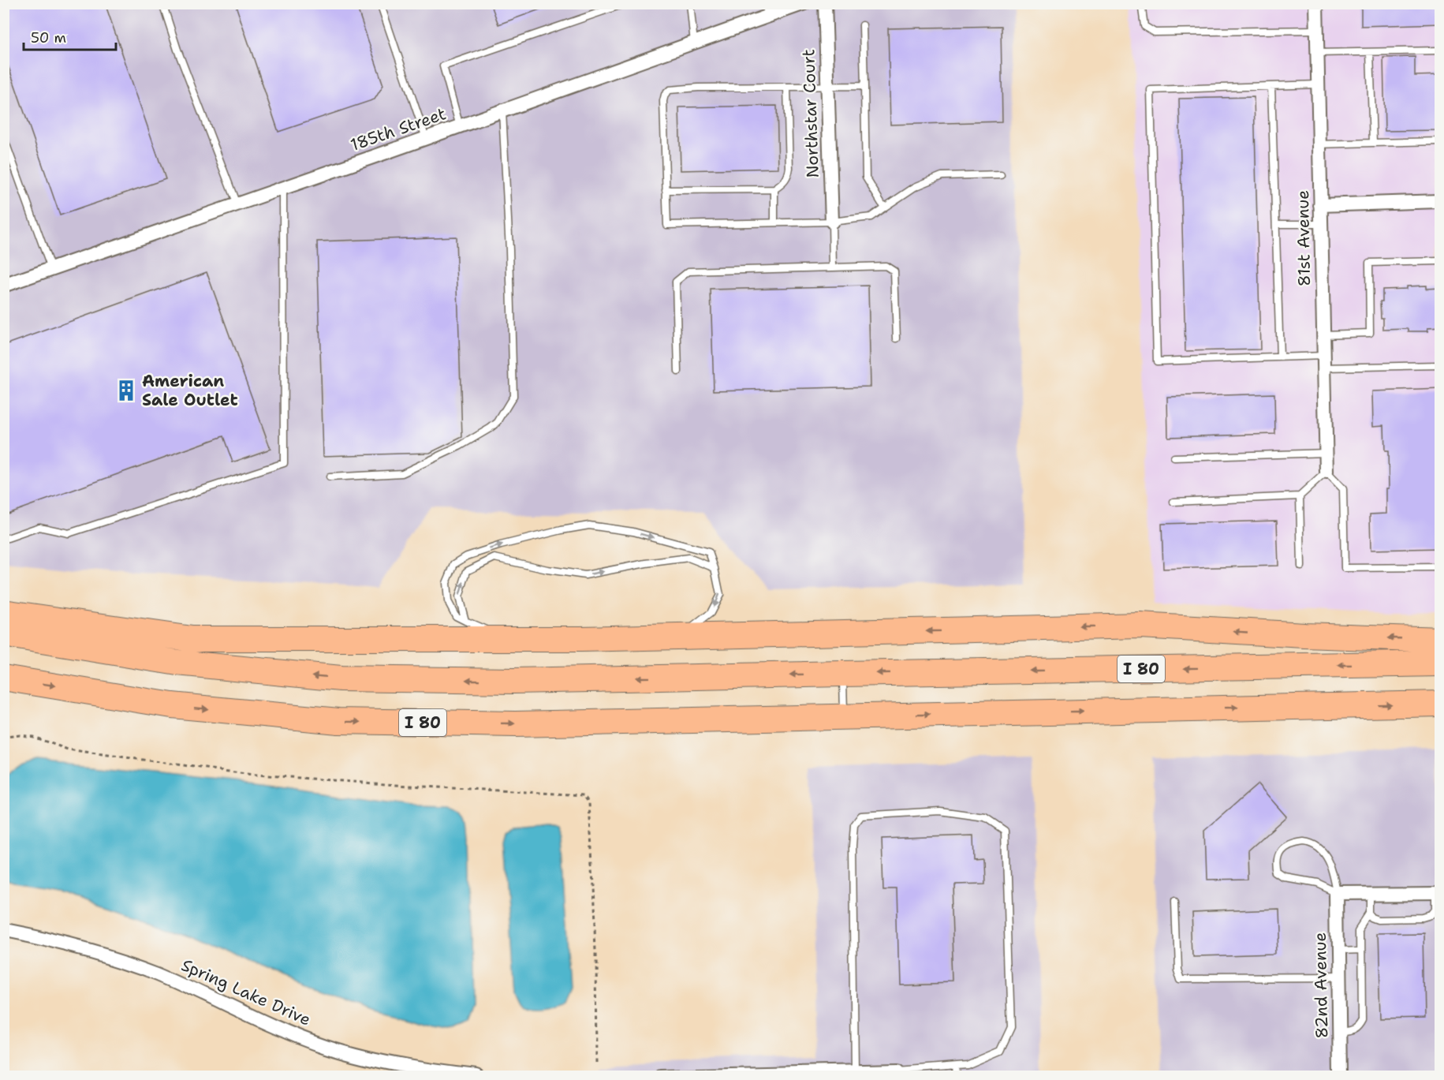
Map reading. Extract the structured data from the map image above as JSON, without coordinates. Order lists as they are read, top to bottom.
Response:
{
  "streets": {
    "highway": ["I 80"],
    "street": [
      "Northstar Court",
      "185th Street",
      "81st Avenue",
      "82nd Avenue",
      "Spring Lake Drive"
    ]
  },
  "places": {
    "building": ["American Sale Outlet"]
  },
  "scale_bar": "50 m"
}
